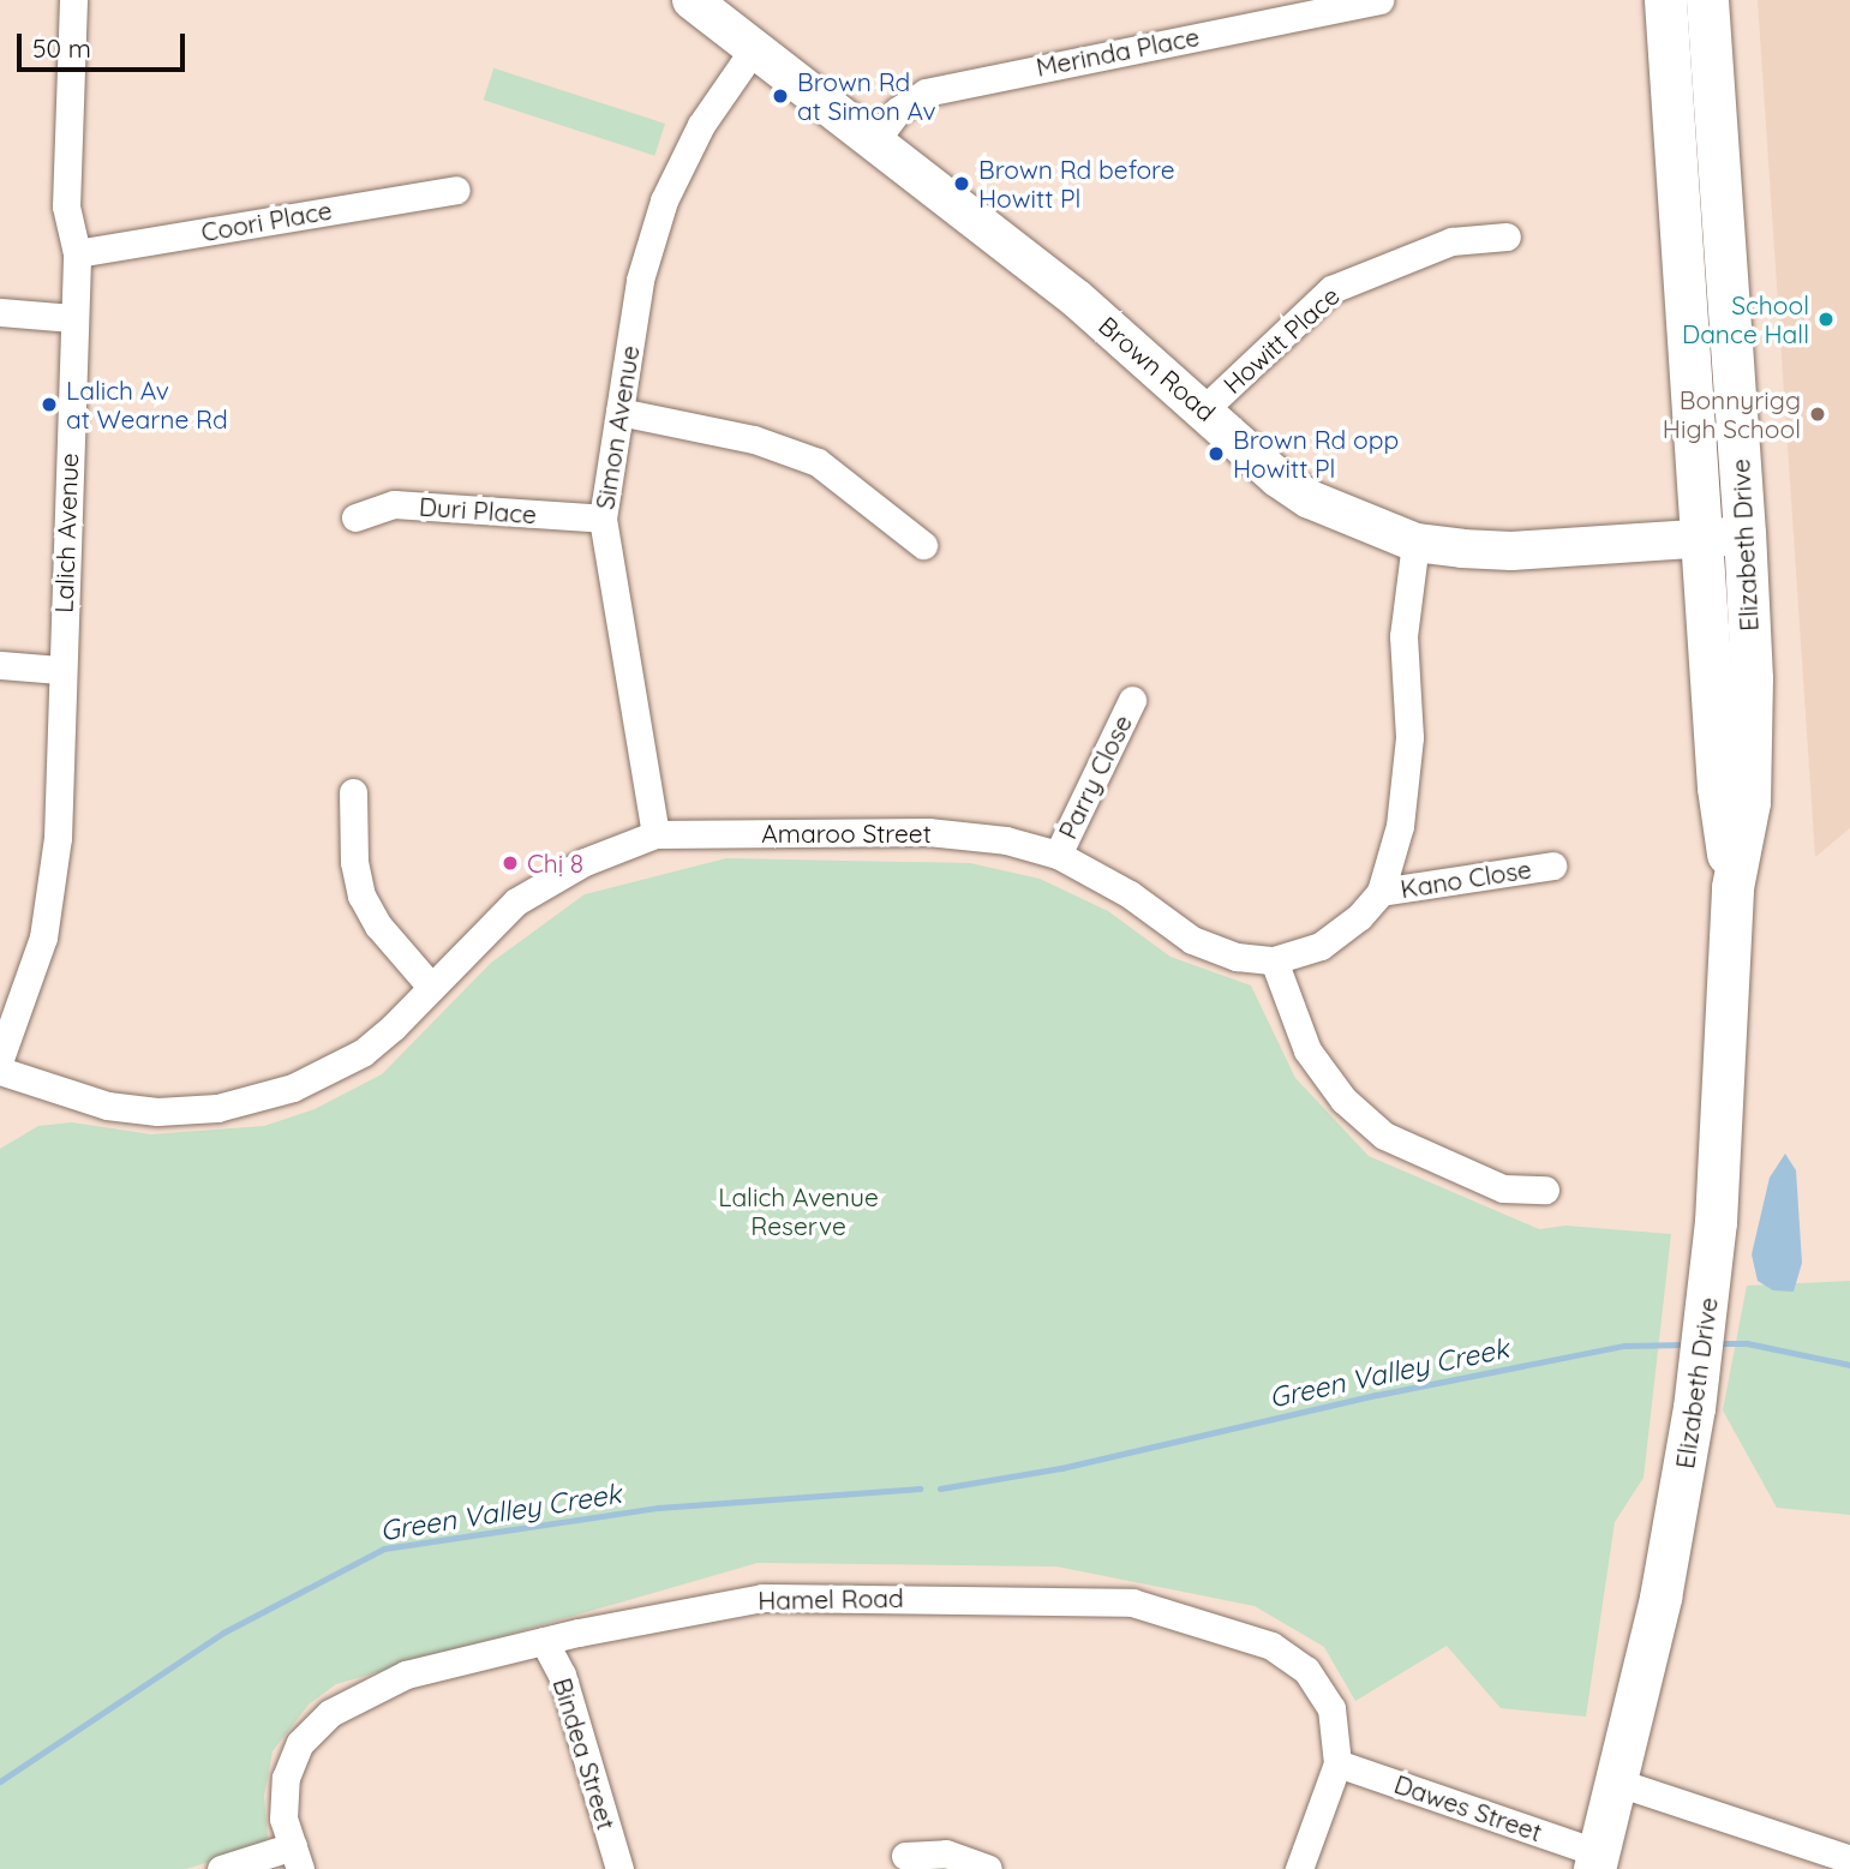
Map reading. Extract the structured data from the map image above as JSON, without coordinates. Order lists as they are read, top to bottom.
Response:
{
  "streets": {
    "main road": ["Elizabeth Drive"],
    "street": [
      "Merinda Place",
      "Coori Place",
      "Howitt Place",
      "Brown Road",
      "Simon Avenue",
      "Duri Place",
      "Lalich Avenue",
      "Parry Close",
      "Amaroo Street",
      "Kano Close",
      "Hamel Road",
      "Bindea Street",
      "Dawes Street"
    ]
  },
  "crossings": [
    ["Merinda Place", "Brown Road"],
    ["Coori Place", "Lalich Avenue"],
    ["Howitt Place", "Brown Road"],
    ["Brown Road", "Simon Avenue"],
    ["Brown Road", "Elizabeth Drive"],
    ["Brown Road", "Amaroo Street"],
    ["Simon Avenue", "Duri Place"],
    ["Simon Avenue", "Amaroo Street"],
    ["Elizabeth Drive", "Dawes Street"],
    ["Parry Close", "Amaroo Street"],
    ["Amaroo Street", "Kano Close"],
    ["Hamel Road", "Bindea Street"],
    ["Hamel Road", "Dawes Street"]
  ],
  "water": ["Green Valley Creek"],
  "parks": ["Lalich Avenue Reserve"],
  "places": [
    "Brown Rd at Simon Av",
    "Brown Rd before Howitt Pl",
    "School Dance Hall",
    "Lalich Av at Wearne Rd",
    "Bonnyrigg High School",
    "Brown Rd opp Howitt Pl",
    "Chị 8"
  ],
  "scale_bar": "50 m"
}
